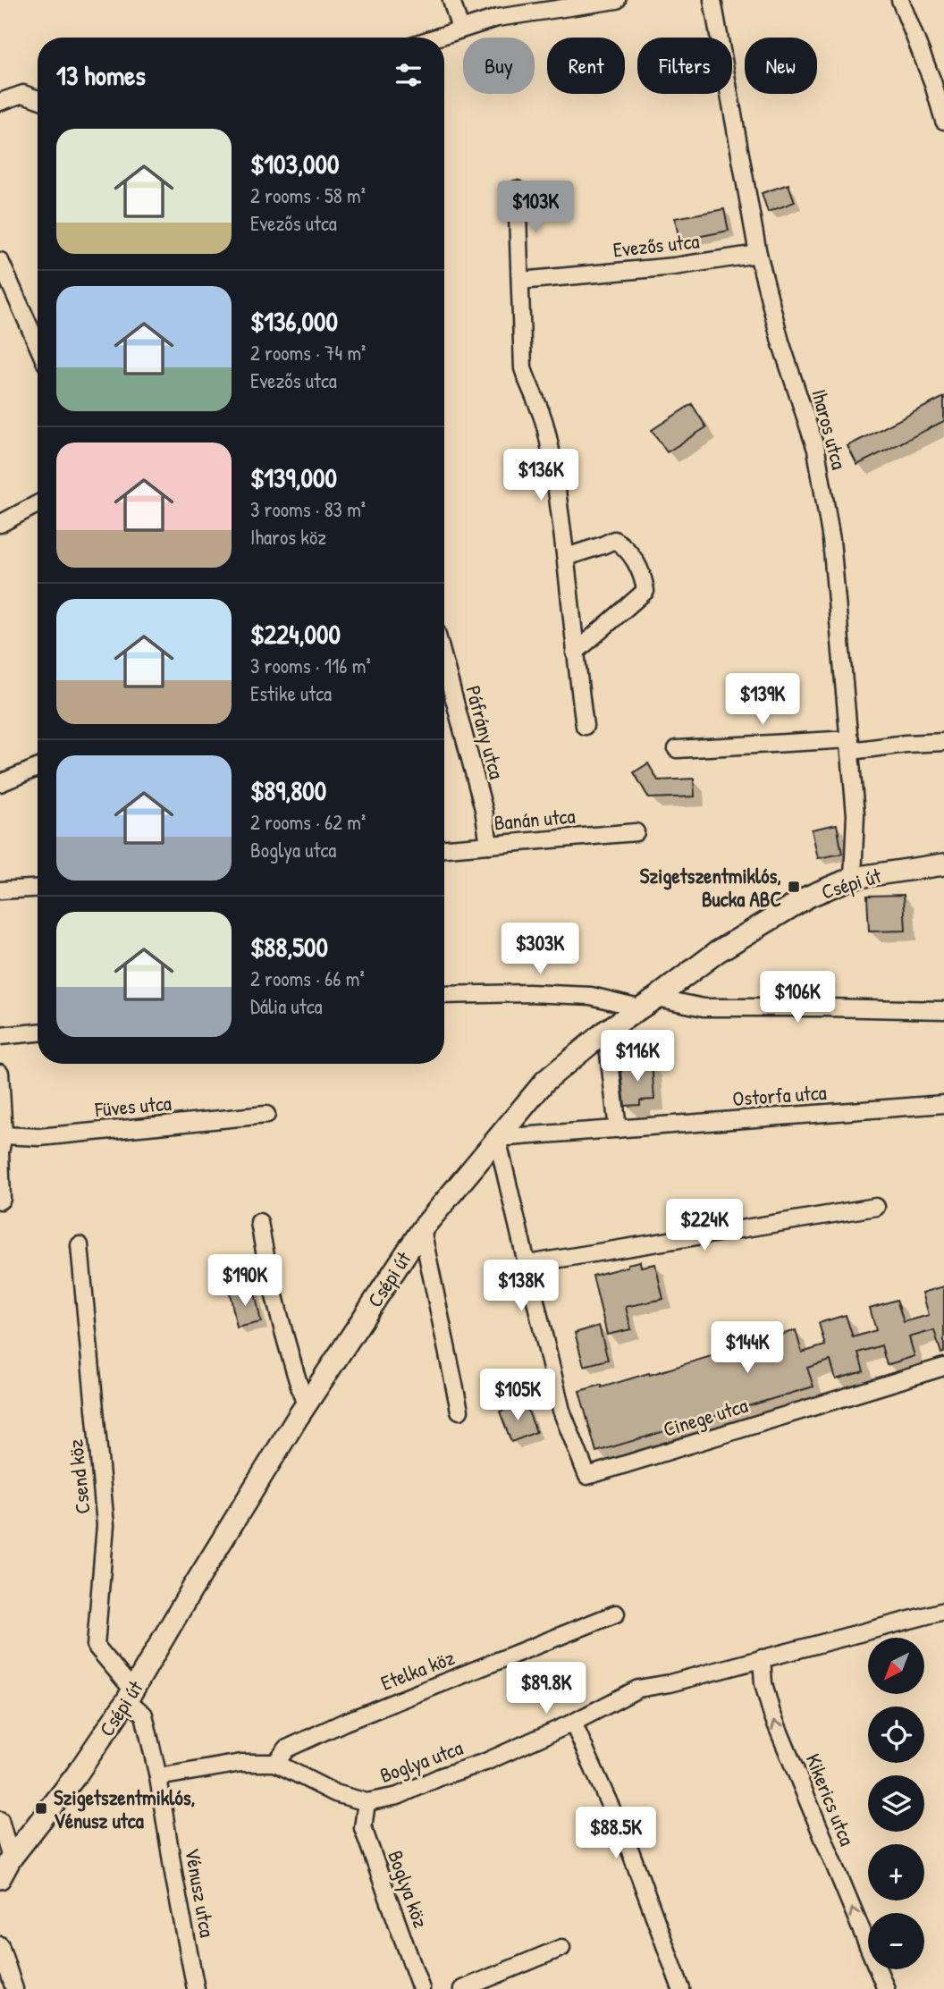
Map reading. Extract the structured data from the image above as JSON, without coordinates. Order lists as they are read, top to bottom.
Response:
{
  "streets": {
    "street": [
      "Evezős utca",
      "Iharos utca",
      "Páfrány utca",
      "Banán utca",
      "Csépi út",
      "Ostorfa utca",
      "Füves utca",
      "Cinege utca",
      "Csend köz",
      "Etelka köz",
      "Boglya utca",
      "Kikerics utca",
      "Boglya köz",
      "Vénusz utca"
    ]
  },
  "crossings": [
    ["Evezős utca", "Iharos utca"],
    ["Iharos utca", "Csépi út"],
    ["Páfrány utca", "Banán utca"],
    ["Csépi út", "Ostorfa utca"],
    ["Csépi út", "Csend köz"],
    ["Csépi út", "Vénusz utca"],
    ["Csend köz", "Vénusz utca"],
    ["Etelka köz", "Boglya utca"],
    ["Boglya utca", "Kikerics utca"],
    ["Boglya utca", "Boglya köz"],
    ["Boglya utca", "Vénusz utca"]
  ],
  "one_way": ["Kikerics utca"],
  "places": {
    "transit": ["Szigetszentmiklós, Bucka ABC", "Szigetszentmiklós, Vénusz utca"]
  },
  "north": "bottom left",
  "page": {
    "chip": [
      "Buy",
      "Rent",
      "Filters",
      "New"
    ],
    "heading": "13 homes",
    "list": [
      {
        "name": "$103,000",
        "note": "2 rooms · 58 m² · Evezős utca"
      },
      {
        "name": "$136,000",
        "note": "2 rooms · 74 m² · Evezős utca"
      },
      {
        "name": "$139,000",
        "note": "3 rooms · 83 m² · Iharos köz"
      },
      {
        "name": "$224,000",
        "note": "3 rooms · 116 m² · Estike utca"
      },
      {
        "name": "$89,800",
        "note": "2 rooms · 62 m² · Boglya utca"
      },
      {
        "name": "$88,500",
        "note": "2 rooms · 66 m² · Dália utca"
      }
    ],
    "price": [
      "$103K",
      "$136K",
      "$139K",
      "$303K",
      "$106K",
      "$116K",
      "$224K",
      "$190K",
      "$138K",
      "$144K",
      "$105K",
      "$89.8K",
      "$88.5K"
    ],
    "map_buttons": ["+", "−"]
  }
}
